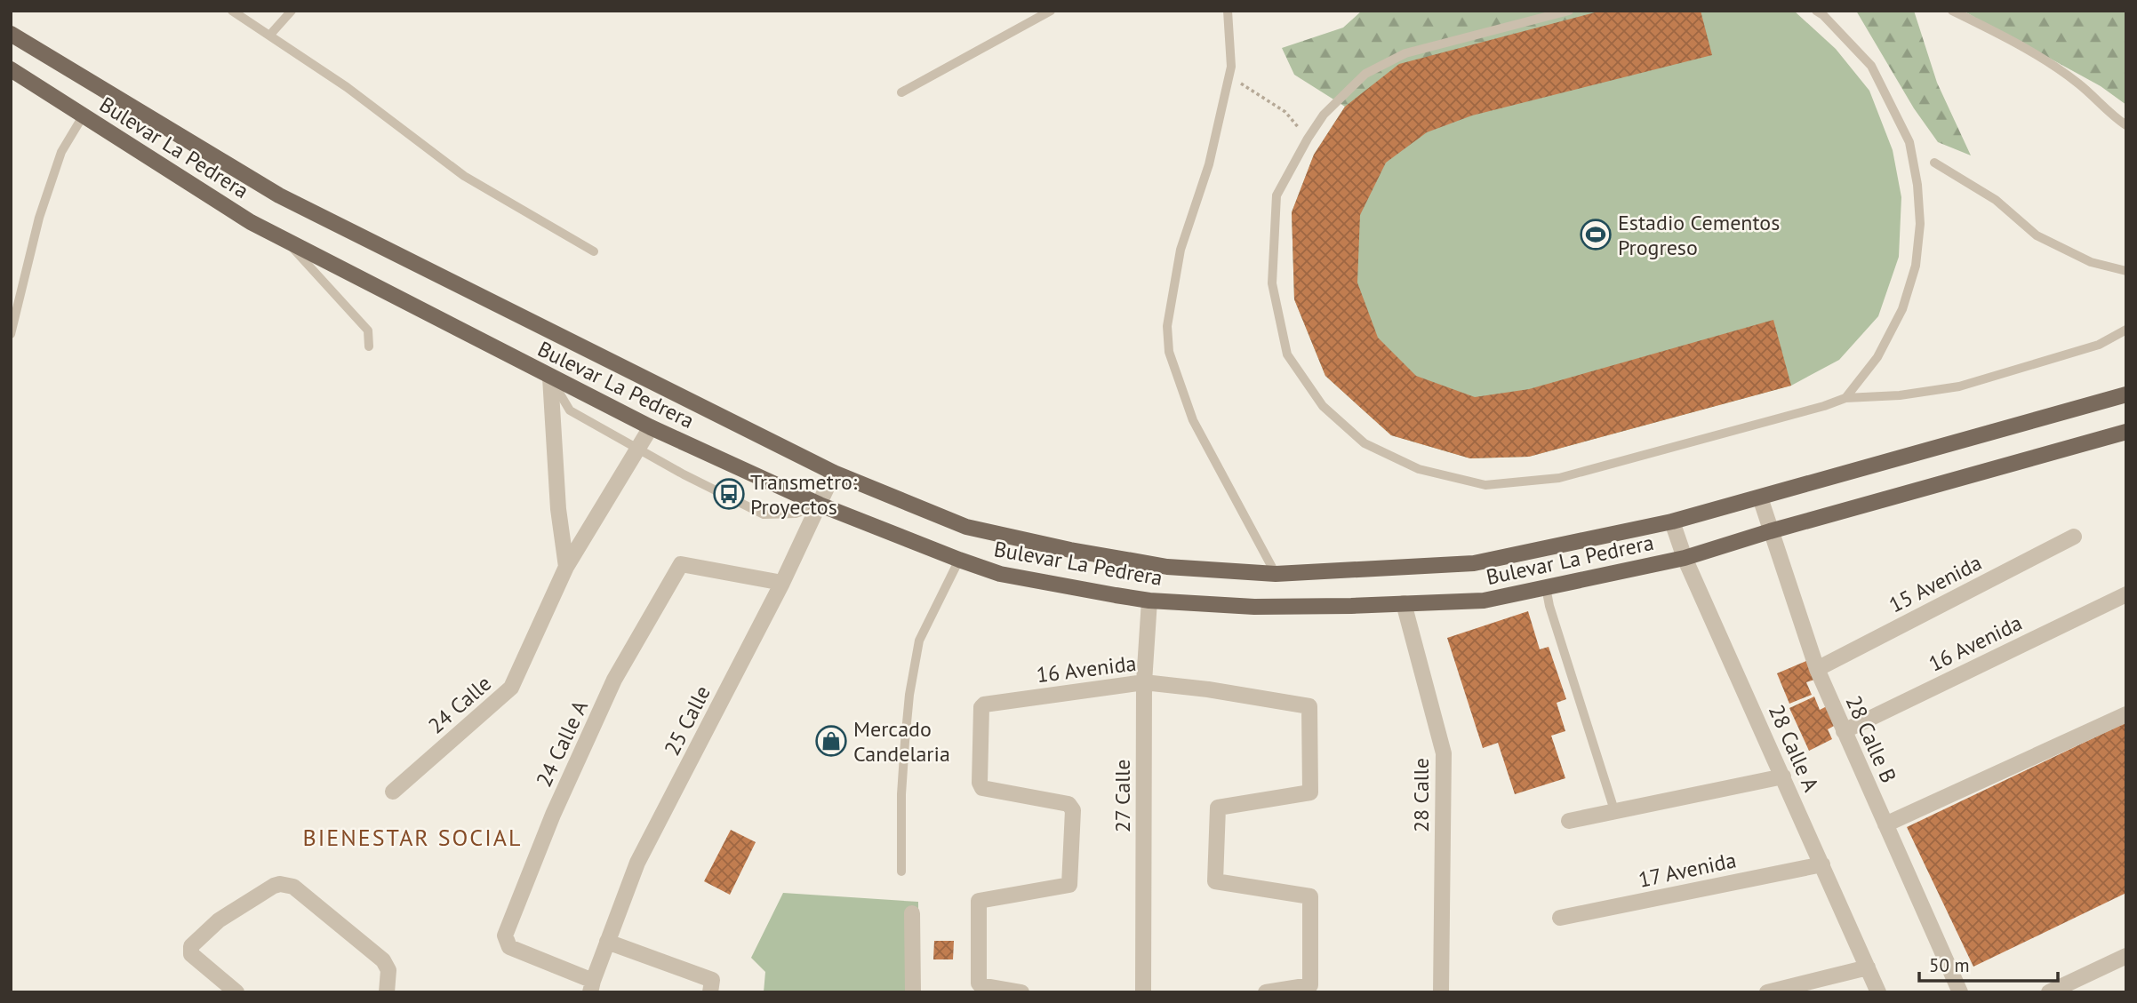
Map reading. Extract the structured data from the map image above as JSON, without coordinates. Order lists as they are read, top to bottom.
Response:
{
  "streets": {
    "main road": ["Bulevar La Pedrera"],
    "street": [
      "15 Avenida",
      "16 Avenida",
      "24 Calle",
      "25 Calle",
      "28 Calle B",
      "24 Calle A",
      "28 Calle A",
      "28 Calle",
      "27 Calle",
      "17 Avenida"
    ]
  },
  "crossings": [
    ["Bulevar La Pedrera", "24 Calle"],
    ["Bulevar La Pedrera", "25 Calle"],
    ["Bulevar La Pedrera", "28 Calle B"],
    ["Bulevar La Pedrera", "28 Calle A"],
    ["Bulevar La Pedrera", "28 Calle"],
    ["Bulevar La Pedrera", "27 Calle"],
    ["15 Avenida", "28 Calle B"],
    ["16 Avenida", "28 Calle B"],
    ["16 Avenida", "27 Calle"],
    ["25 Calle", "24 Calle A"],
    ["28 Calle A", "17 Avenida"]
  ],
  "districts": ["BIENESTAR SOCIAL"],
  "places": {
    "sports": ["Estadio Cementos Progreso"],
    "bus stop": ["Transmetro: Proyectos"],
    "shop": ["Mercado Candelaria"]
  },
  "scale_bar": "50 m"
}
